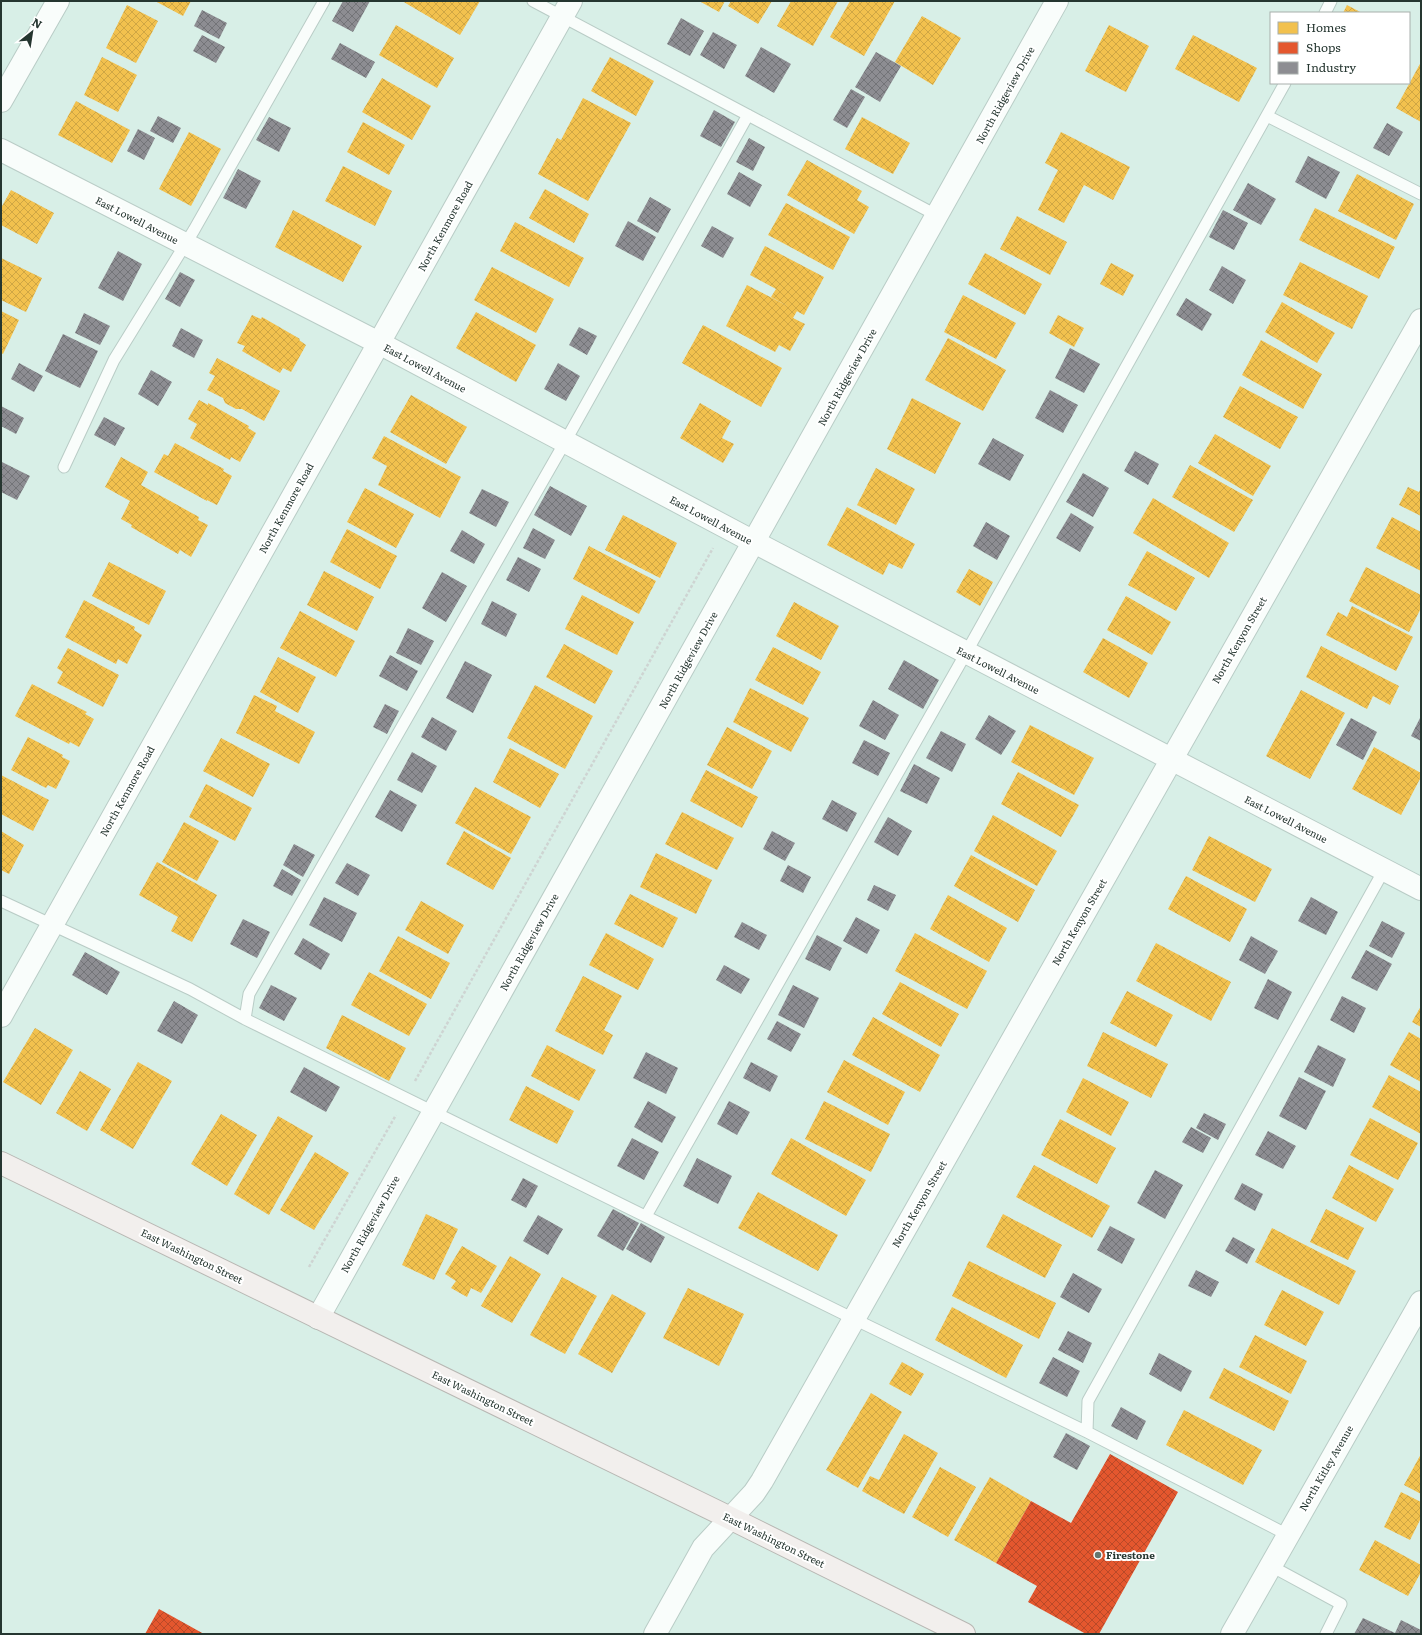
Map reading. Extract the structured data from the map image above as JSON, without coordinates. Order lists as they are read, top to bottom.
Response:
{
  "streets": {
    "main road": ["East Washington Street"],
    "street": [
      "North Ridgeview Drive",
      "East Lowell Avenue",
      "North Kenmore Road",
      "North Kenyon Street",
      "North Kitley Avenue"
    ]
  },
  "crossings": [
    ["North Ridgeview Drive", "East Lowell Avenue"],
    ["North Ridgeview Drive", "East Washington Street"],
    ["East Lowell Avenue", "North Kenmore Road"],
    ["East Lowell Avenue", "North Kenyon Street"],
    ["North Kenyon Street", "East Washington Street"]
  ],
  "places": ["Firestone"],
  "legend": ["Homes", "Shops", "Industry"],
  "north": "top right"
}
